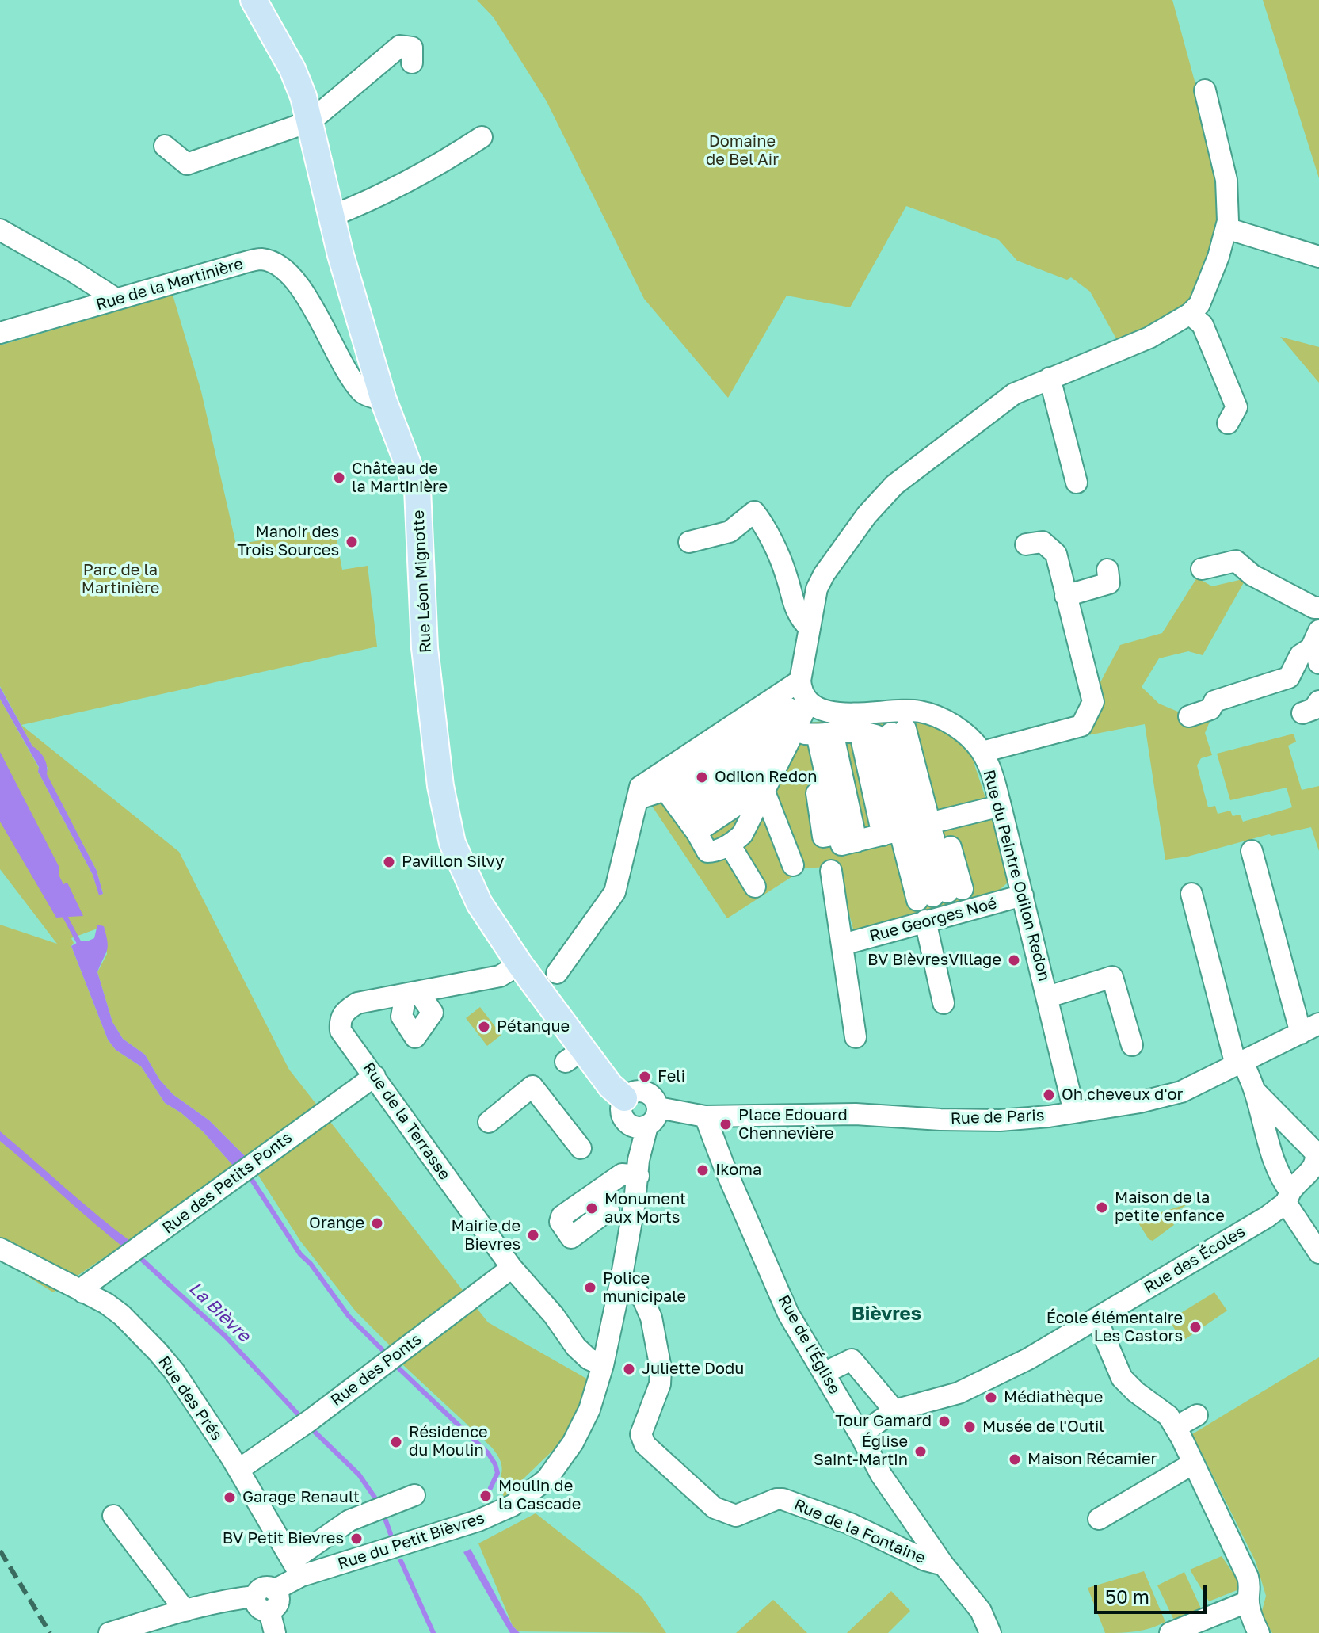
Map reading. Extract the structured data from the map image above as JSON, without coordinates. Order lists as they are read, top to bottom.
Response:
{
  "streets": {
    "main road": ["Rue Léon Mignotte"],
    "street": [
      "Rue de la Martinière",
      "Rue du Peintre Odilon Redon",
      "Rue Georges Noé",
      "Rue de Paris",
      "Rue de la Terrasse",
      "Rue des Petits Ponts",
      "Rue des Écoles",
      "Rue de l'Église",
      "Rue des Ponts",
      "Rue des Prés",
      "Rue de la Fontaine",
      "Rue du Petit Bièvres"
    ]
  },
  "crossings": [
    ["Rue de la Martinière", "Rue Léon Mignotte"],
    ["Rue Léon Mignotte", "Rue de Paris"],
    ["Rue Léon Mignotte", "Rue de la Terrasse"],
    ["Rue Léon Mignotte", "Rue du Petit Bièvres"],
    ["Rue du Peintre Odilon Redon", "Rue Georges Noé"],
    ["Rue du Peintre Odilon Redon", "Rue de Paris"],
    ["Rue de Paris", "Rue des Écoles"],
    ["Rue de Paris", "Rue de l'Église"],
    ["Rue de Paris", "Rue du Petit Bièvres"],
    ["Rue de la Terrasse", "Rue des Petits Ponts"],
    ["Rue de la Terrasse", "Rue des Ponts"],
    ["Rue de la Terrasse", "Rue du Petit Bièvres"],
    ["Rue des Petits Ponts", "Rue des Prés"],
    ["Rue de l'Église", "Rue de la Fontaine"],
    ["Rue des Ponts", "Rue des Prés"],
    ["Rue des Prés", "Rue du Petit Bièvres"],
    ["Rue de la Fontaine", "Rue du Petit Bièvres"]
  ],
  "districts": ["Bièvres"],
  "water": ["La Bièvre"],
  "parks": ["Domaine de Bel Air", "Parc de la Martinière"],
  "places": [
    "Château de la Martinière",
    "Manoir des Trois Sources",
    "Odilon Redon",
    "Pavillon Silvy",
    "BV BièvresVillage",
    "Pétanque",
    "Feli",
    "Oh cheveux d'or",
    "Place Edouard Chennevière",
    "Ikoma",
    "Maison de la petite enfance",
    "Monument aux Morts",
    "Orange",
    "Mairie de Bievres",
    "Police municipale",
    "École élémentaire Les Castors",
    "Juliette Dodu",
    "Médiathèque",
    "Tour Gamard",
    "Musée de l'Outil",
    "Résidence du Moulin",
    "Église Saint-Martin",
    "Maison Récamier",
    "Moulin de la Cascade",
    "Garage Renault",
    "BV Petit Bievres"
  ],
  "scale_bar": "50 m"
}
